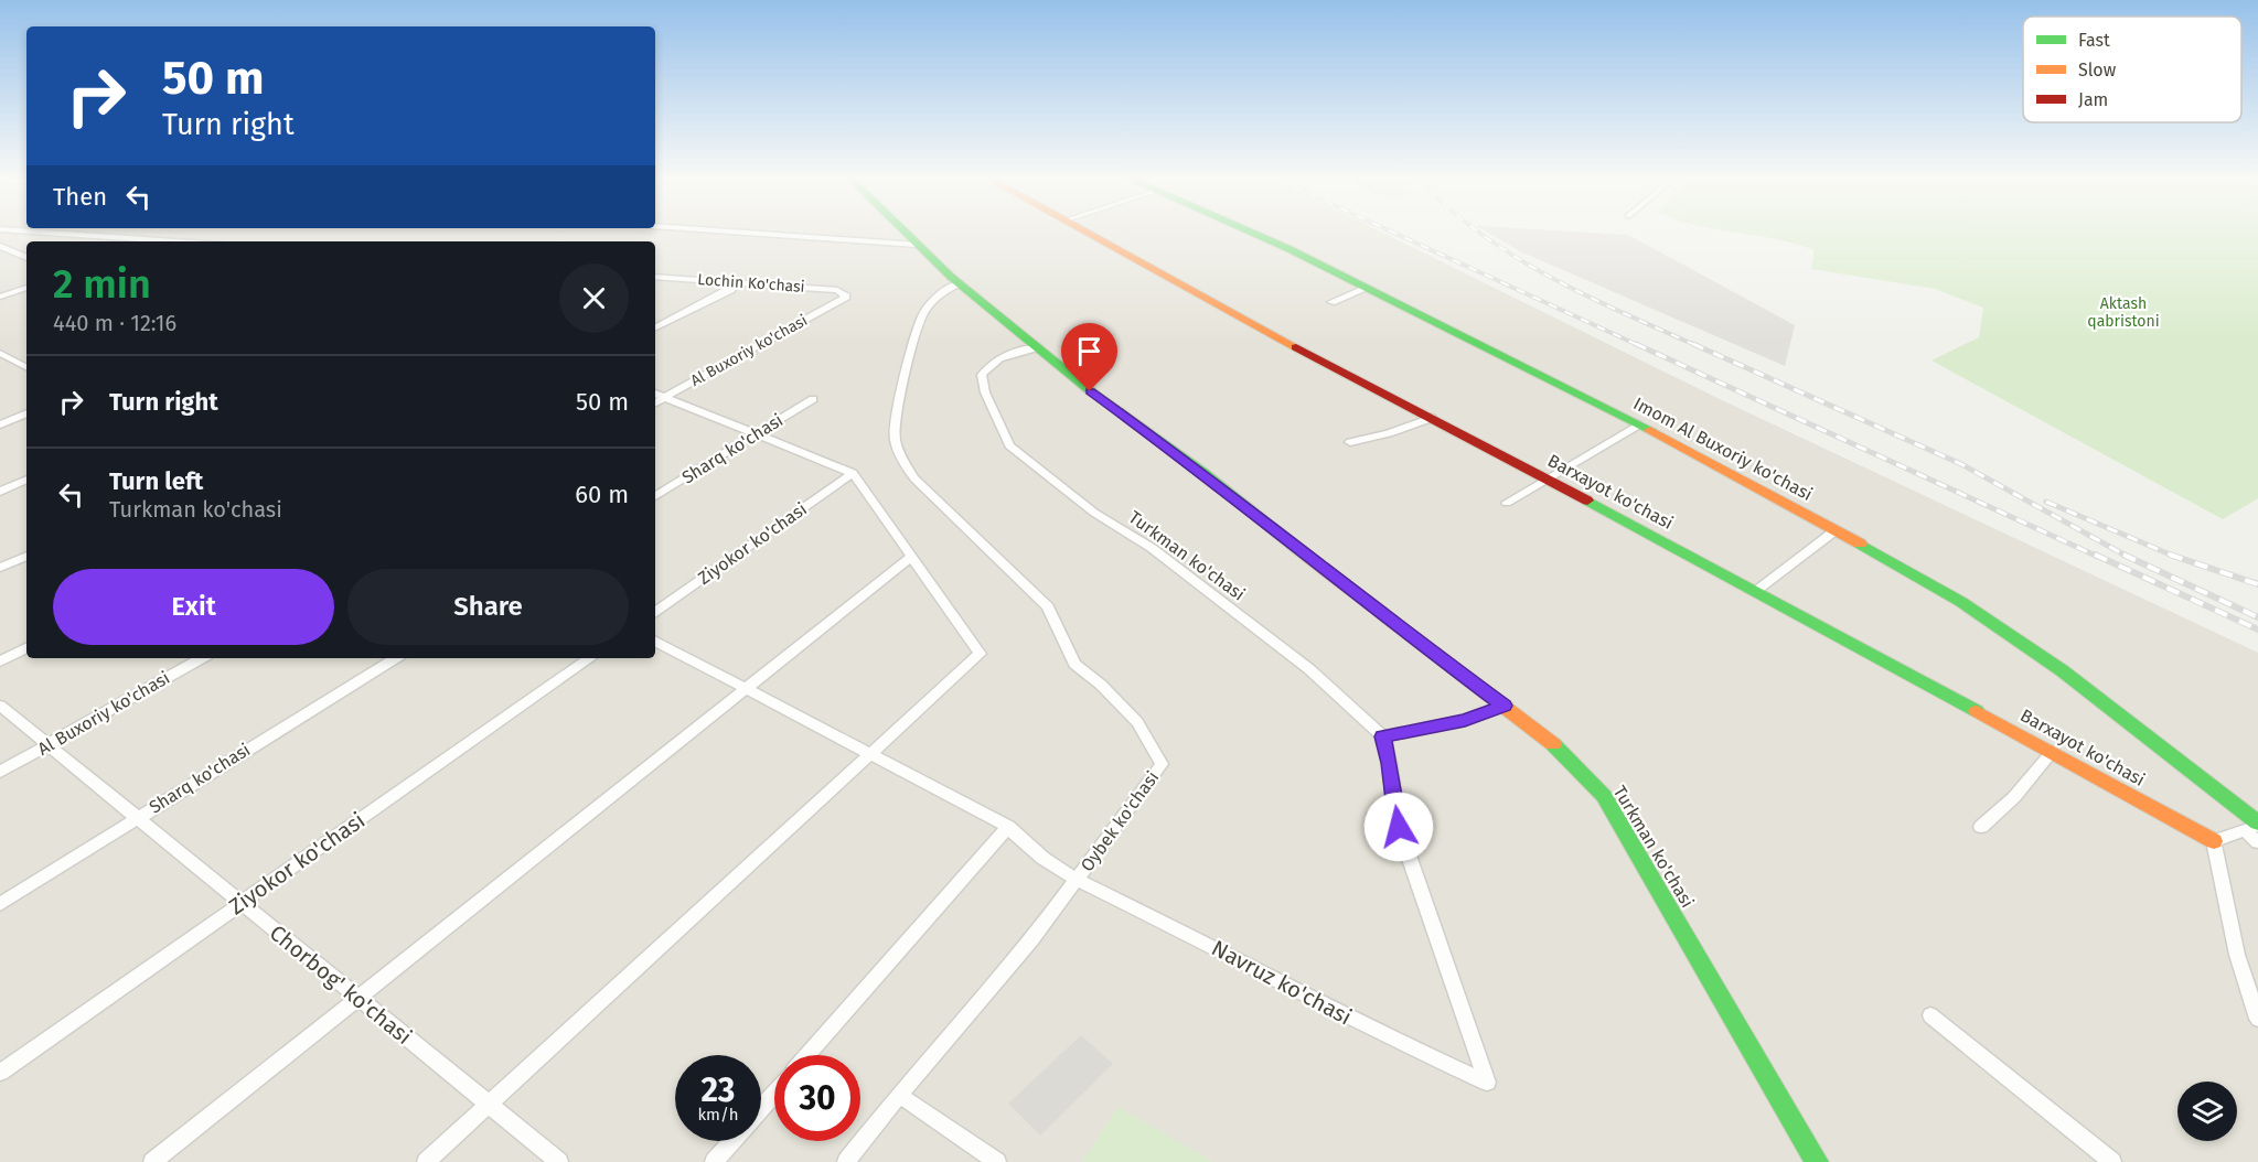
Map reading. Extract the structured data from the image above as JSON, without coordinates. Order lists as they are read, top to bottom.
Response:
{
  "streets": {
    "street": [
      "Lochin Ko'chasi",
      "Al Buxoriy ko'chasi",
      "Sharq ko'chasi",
      "Imom Al Buxoriy ko'chasi",
      "Barxayot ko'chasi",
      "Ziyokor ko'chasi",
      "Turkman ko'chasi",
      "Oybek ko'chasi",
      "Navruz ko'chasi",
      "Chorbog' ko'chasi"
    ]
  },
  "crossings": [
    ["Lochin Ko'chasi", "Al Buxoriy ko'chasi"],
    ["Al Buxoriy ko'chasi", "Chorbog' ko'chasi"],
    ["Sharq ko'chasi", "Chorbog' ko'chasi"],
    ["Ziyokor ko'chasi", "Chorbog' ko'chasi"],
    ["Turkman ko'chasi", "Oybek ko'chasi"],
    ["Turkman ko'chasi", "Navruz ko'chasi"],
    ["Oybek ko'chasi", "Navruz ko'chasi"]
  ],
  "parks": ["Aktash qabristoni"],
  "legend": ["Fast", "Slow", "Jam"],
  "page": {
    "turn": ["50 m", "Turn right"],
    "then": "Then",
    "heading": ["2 min", "440 m · 12:16"],
    "list": [
      {
        "name": "Turn right",
        "value": "50 m"
      },
      {
        "name": "Turn left",
        "note": "Turkman ko'chasi",
        "value": "60 m"
      }
    ],
    "buttons": ["Exit", "Share"],
    "speed": "23 km/h",
    "limit": "30"
  }
}
